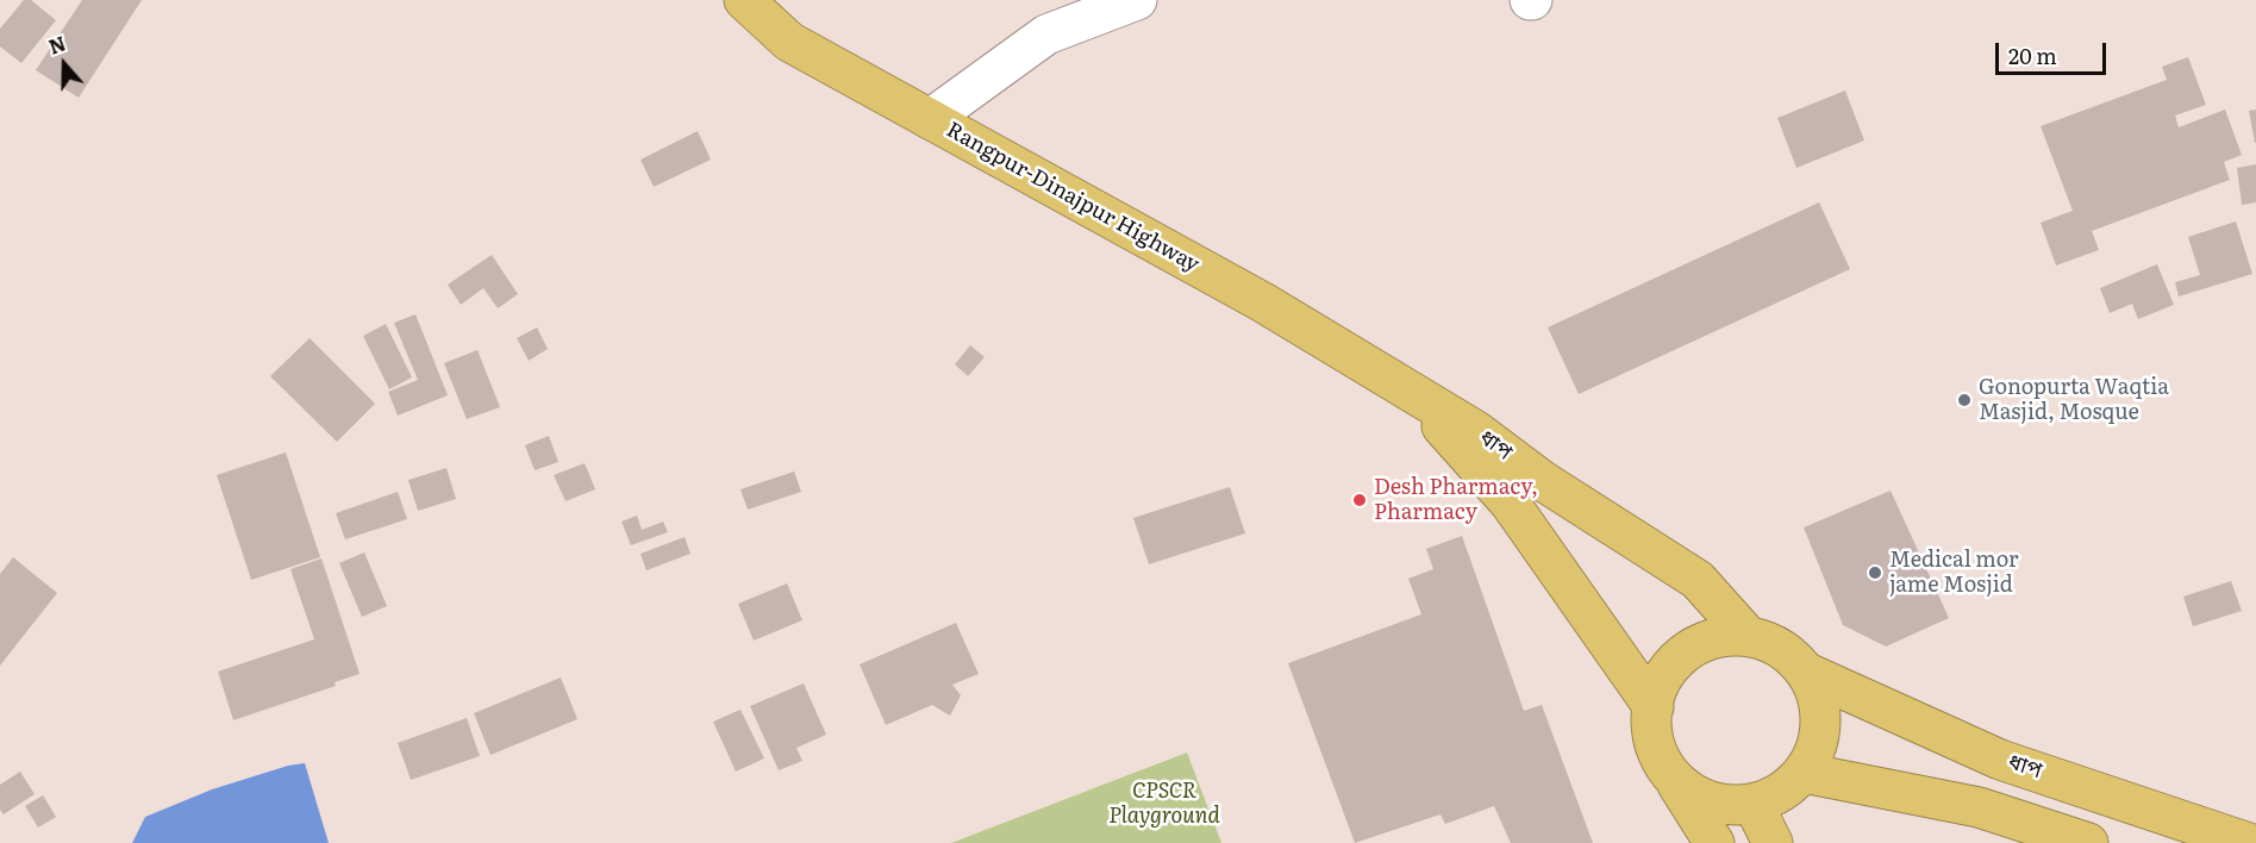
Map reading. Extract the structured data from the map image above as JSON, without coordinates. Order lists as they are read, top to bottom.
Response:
{
  "streets": {
    "highway": ["Rangpur-Dinajpur Highway", "ধাপ"]
  },
  "crossings": [
    ["Rangpur-Dinajpur Highway", "ধাপ"]
  ],
  "parks": ["CPSCR Playground"],
  "places": ["Gonopurta Waqtia Masjid, Mosque", "Desh Pharmacy, Pharmacy", "Medical mor jame Mosjid"],
  "scale_bar": "20 m",
  "north": "top"
}
